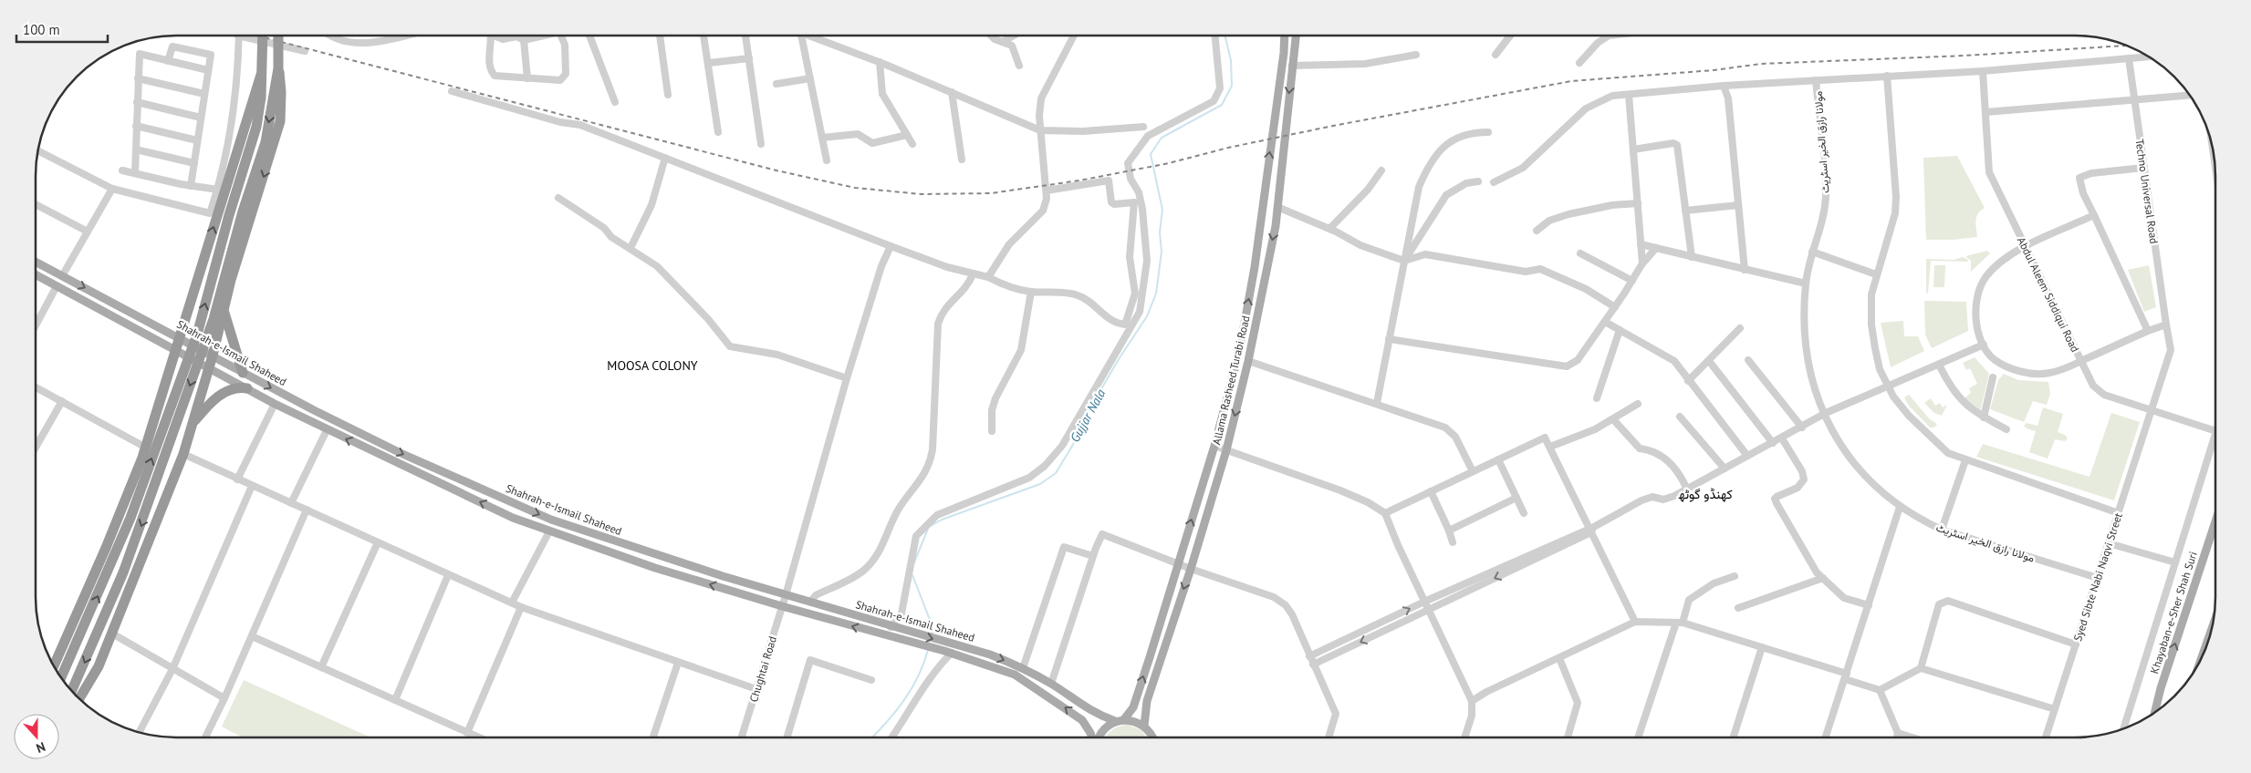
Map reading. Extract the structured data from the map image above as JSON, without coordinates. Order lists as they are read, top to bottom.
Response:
{
  "streets": {
    "main road": ["Shahrah-e-Ismail Shaheed", "Allama Rasheed Turabi Road", "Khayaban-e-Sher Shah Suri"],
    "street": [
      "مولانا رازق الخیر اسٹریٹ",
      "Techno Universal Road",
      "Abdul Aleem Siddiqui Road",
      "Syed Sibte Nabi Naqvi Street",
      "Chughtai Road"
    ]
  },
  "crossings": [
    ["مولانا رازق الخیر اسٹریٹ", "Syed Sibte Nabi Naqvi Street"],
    ["Techno Universal Road", "Abdul Aleem Siddiqui Road"],
    ["Techno Universal Road", "Syed Sibte Nabi Naqvi Street"],
    ["Abdul Aleem Siddiqui Road", "Syed Sibte Nabi Naqvi Street"],
    ["Shahrah-e-Ismail Shaheed", "Chughtai Road"]
  ],
  "one_way": ["Khayaban-e-Sher Shah Suri"],
  "districts": ["MOOSA COLONY", "کھنڈو گوٹھ"],
  "water": ["Gujjar Nala"],
  "scale_bar": "100 m",
  "north": "bottom"
}
